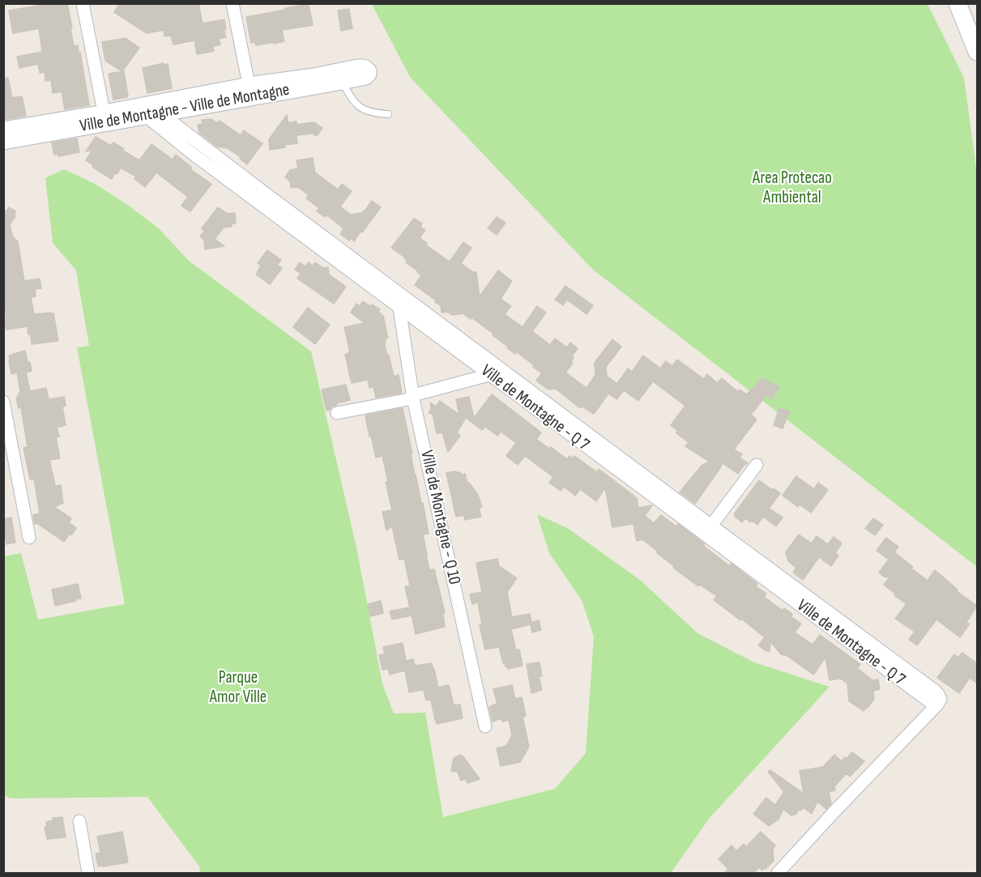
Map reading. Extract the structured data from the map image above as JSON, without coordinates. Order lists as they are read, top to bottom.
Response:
{
  "streets": {
    "street": ["Ville de Montagne - Ville de Montagne", "Ville de Montagne - Q 7", "Ville de Montagne - Q 10"]
  },
  "crossings": [
    ["Ville de Montagne - Ville de Montagne", "Ville de Montagne - Q 7"],
    ["Ville de Montagne - Q 7", "Ville de Montagne - Q 10"]
  ],
  "parks": ["Area Protecao Ambiental", "Parque Amor Ville"]
}
